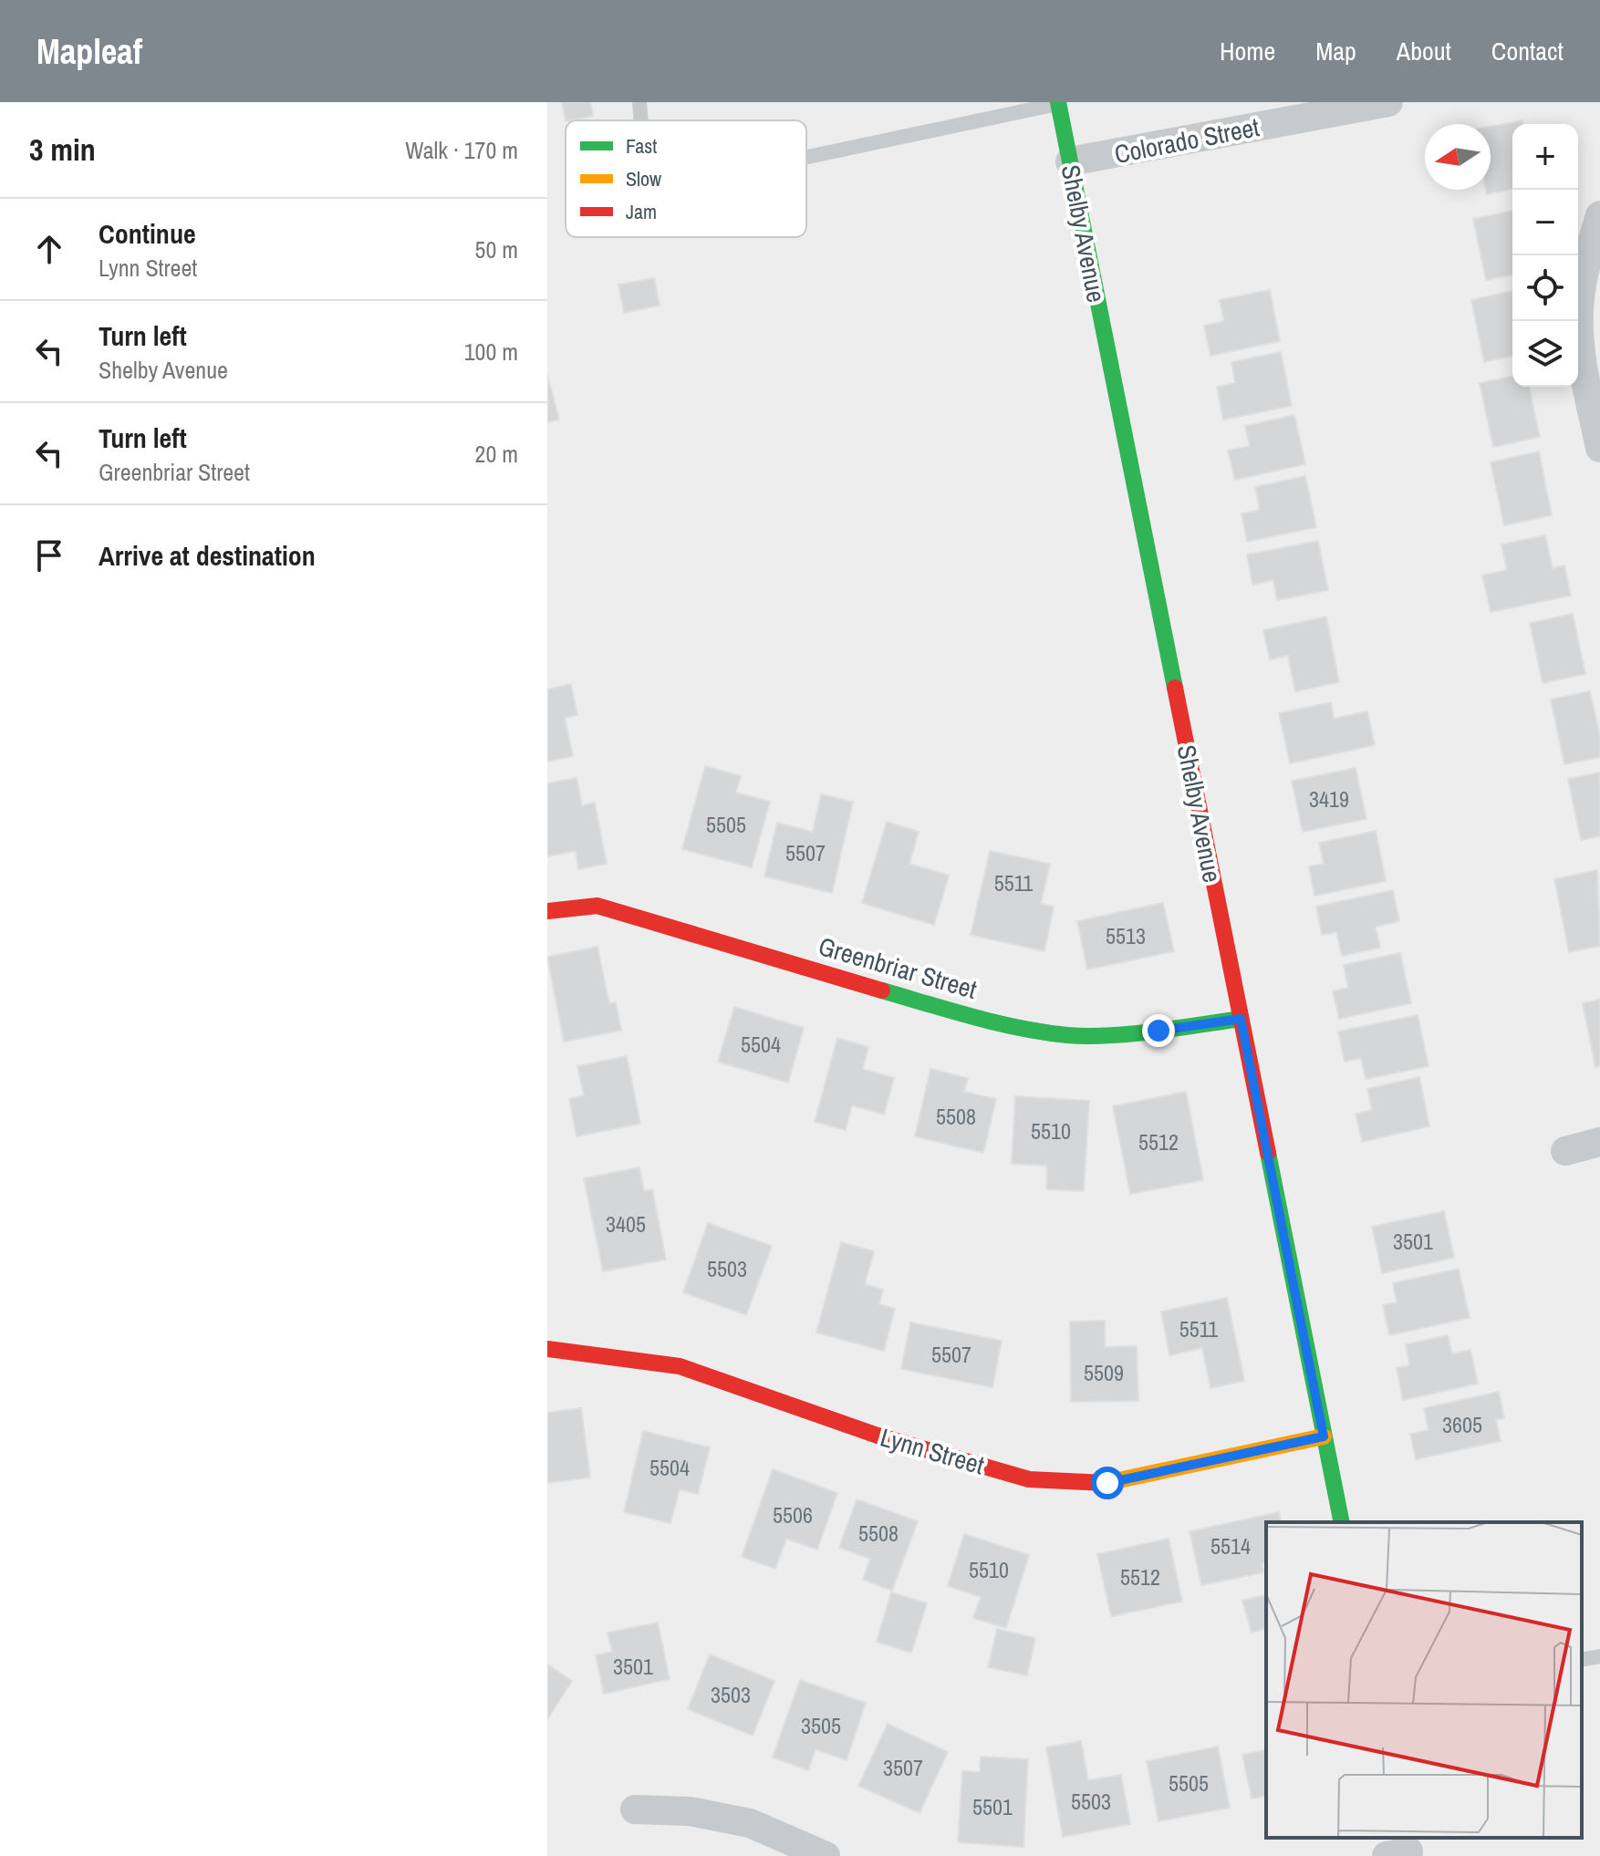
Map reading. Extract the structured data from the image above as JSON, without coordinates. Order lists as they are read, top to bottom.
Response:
{
  "streets": {
    "street": [
      "Colorado Street",
      "Shelby Avenue",
      "Greenbriar Street",
      "Lynn Street"
    ]
  },
  "crossings": [
    ["Colorado Street", "Shelby Avenue"],
    ["Shelby Avenue", "Greenbriar Street"],
    ["Shelby Avenue", "Lynn Street"]
  ],
  "house_numbers": [
    "3419",
    "5505",
    "5507",
    "5511",
    "5513",
    "5504",
    "5508",
    "5510",
    "5512",
    "3405",
    "3501",
    "5503",
    "5511",
    "5507",
    "5509",
    "3605",
    "5504",
    "5506",
    "5508",
    "5514",
    "5510",
    "5512",
    "3501",
    "3503",
    "3505",
    "3507",
    "5505",
    "5503",
    "5501"
  ],
  "legend": ["Fast", "Slow", "Jam"],
  "north": "left",
  "page": {
    "header": "Mapleaf",
    "nav": [
      "Home",
      "Map",
      "About",
      "Contact"
    ],
    "heading": ["3 min", "Walk · 170 m"],
    "map_buttons": ["+", "−"],
    "list": [
      ["Continue", "Lynn Street", "50 m"],
      ["Turn left", "Shelby Avenue", "100 m"],
      ["Turn left", "Greenbriar Street", "20 m"],
      "Arrive at destination"
    ]
  }
}
